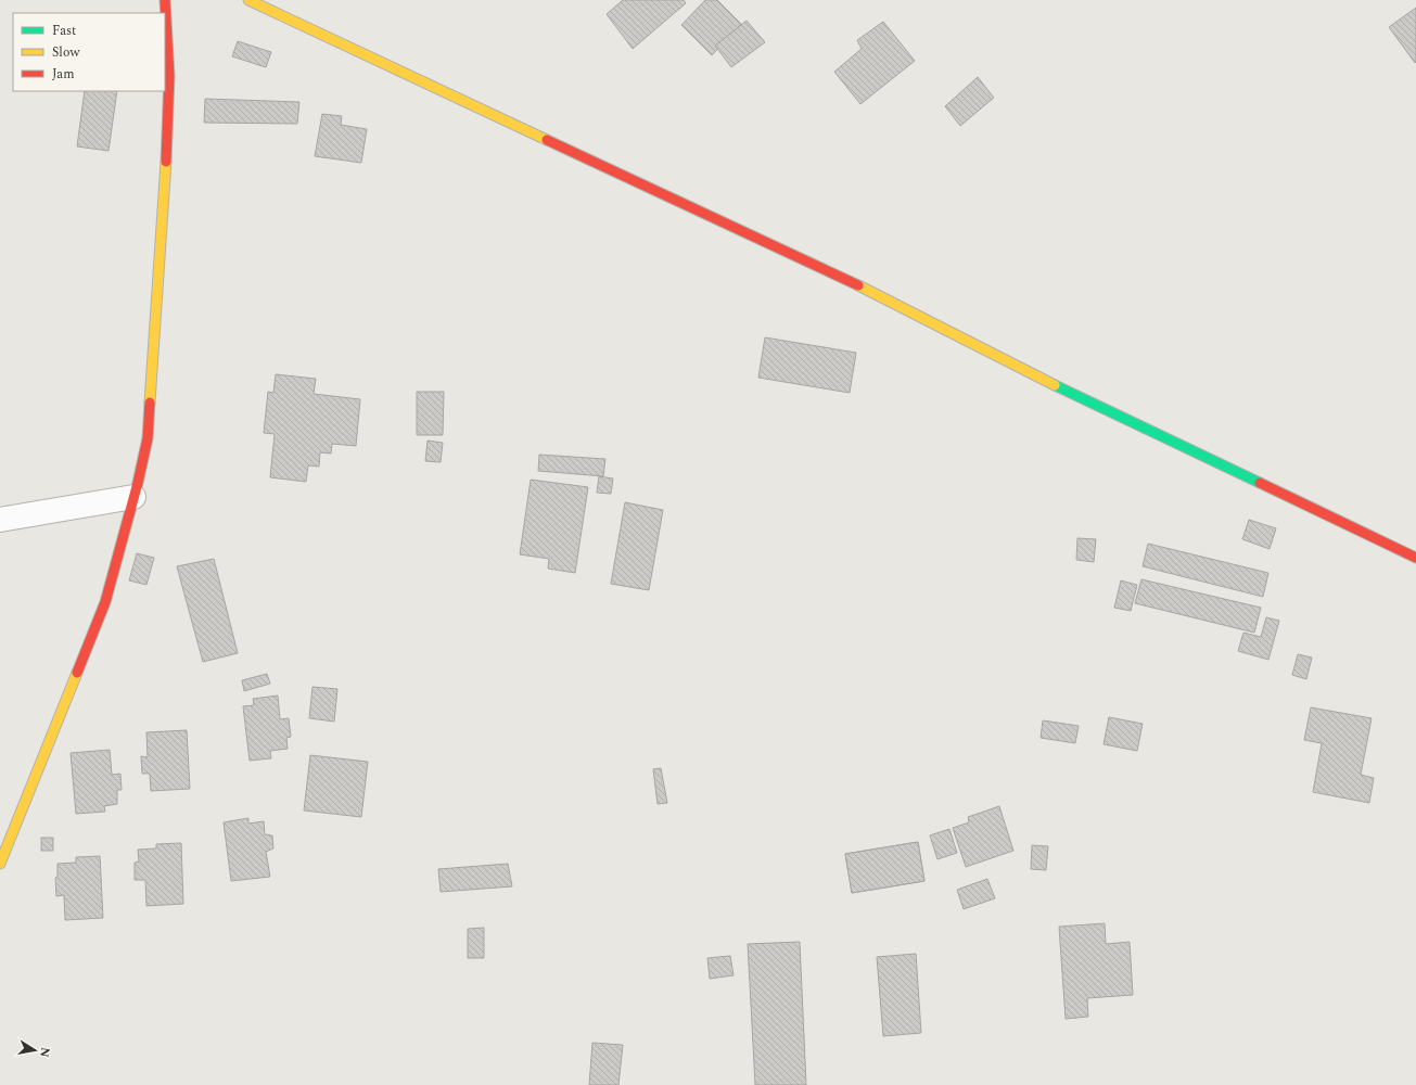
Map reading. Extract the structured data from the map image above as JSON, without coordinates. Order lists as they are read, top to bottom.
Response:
{
  "legend": ["Fast", "Slow", "Jam"],
  "north": "right"
}
